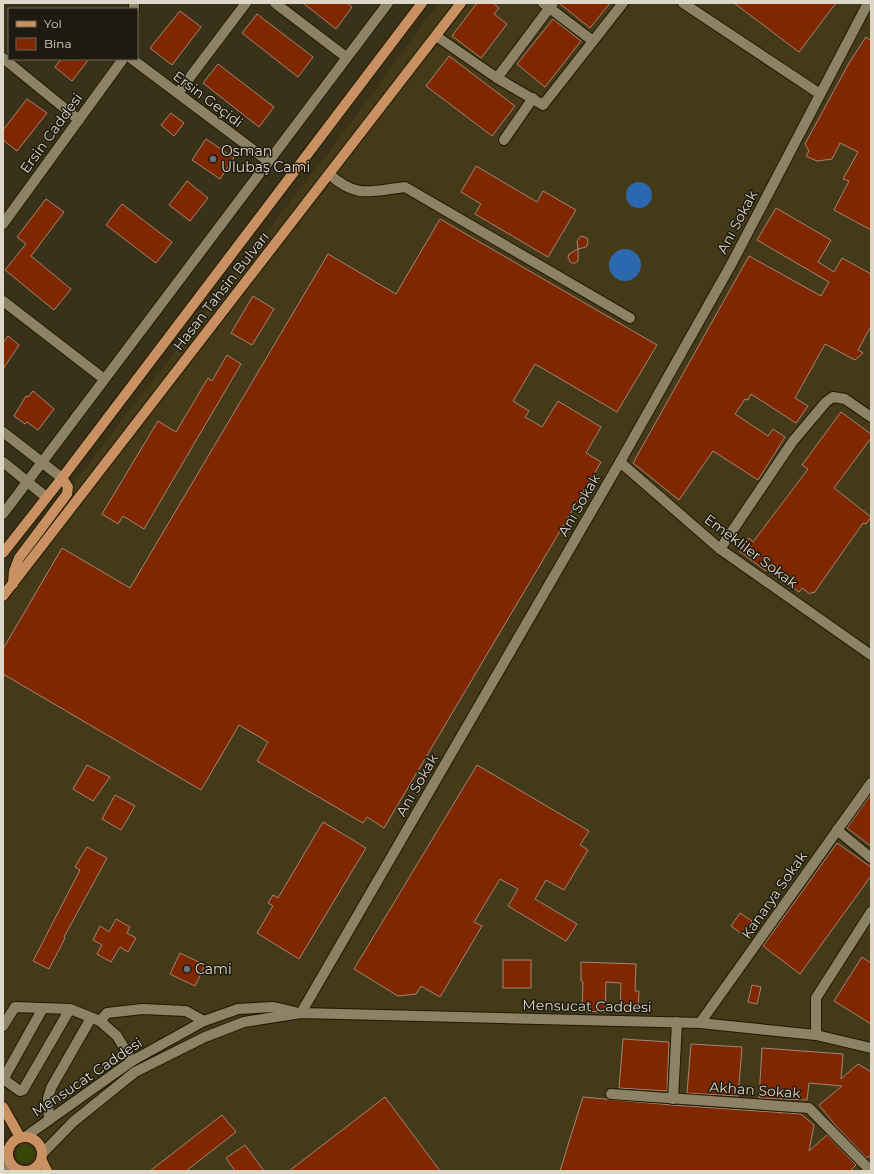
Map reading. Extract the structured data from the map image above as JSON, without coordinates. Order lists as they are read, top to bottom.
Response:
{
  "streets": {
    "main road": ["Hasan Tahsin Bulvarı"],
    "street": [
      "Ersin Geçidi",
      "Ersin Caddesi",
      "Anı Sokak",
      "Emekliler Sokak",
      "Kanarya Sokak",
      "Mensucat Caddesi",
      "Akhan Sokak"
    ]
  },
  "crossings": [
    ["Anı Sokak", "Emekliler Sokak"],
    ["Anı Sokak", "Mensucat Caddesi"],
    ["Kanarya Sokak", "Mensucat Caddesi"]
  ],
  "places": ["Osman Ulubaş Cami", "Cami"],
  "legend": ["Yol", "Bina"]
}
